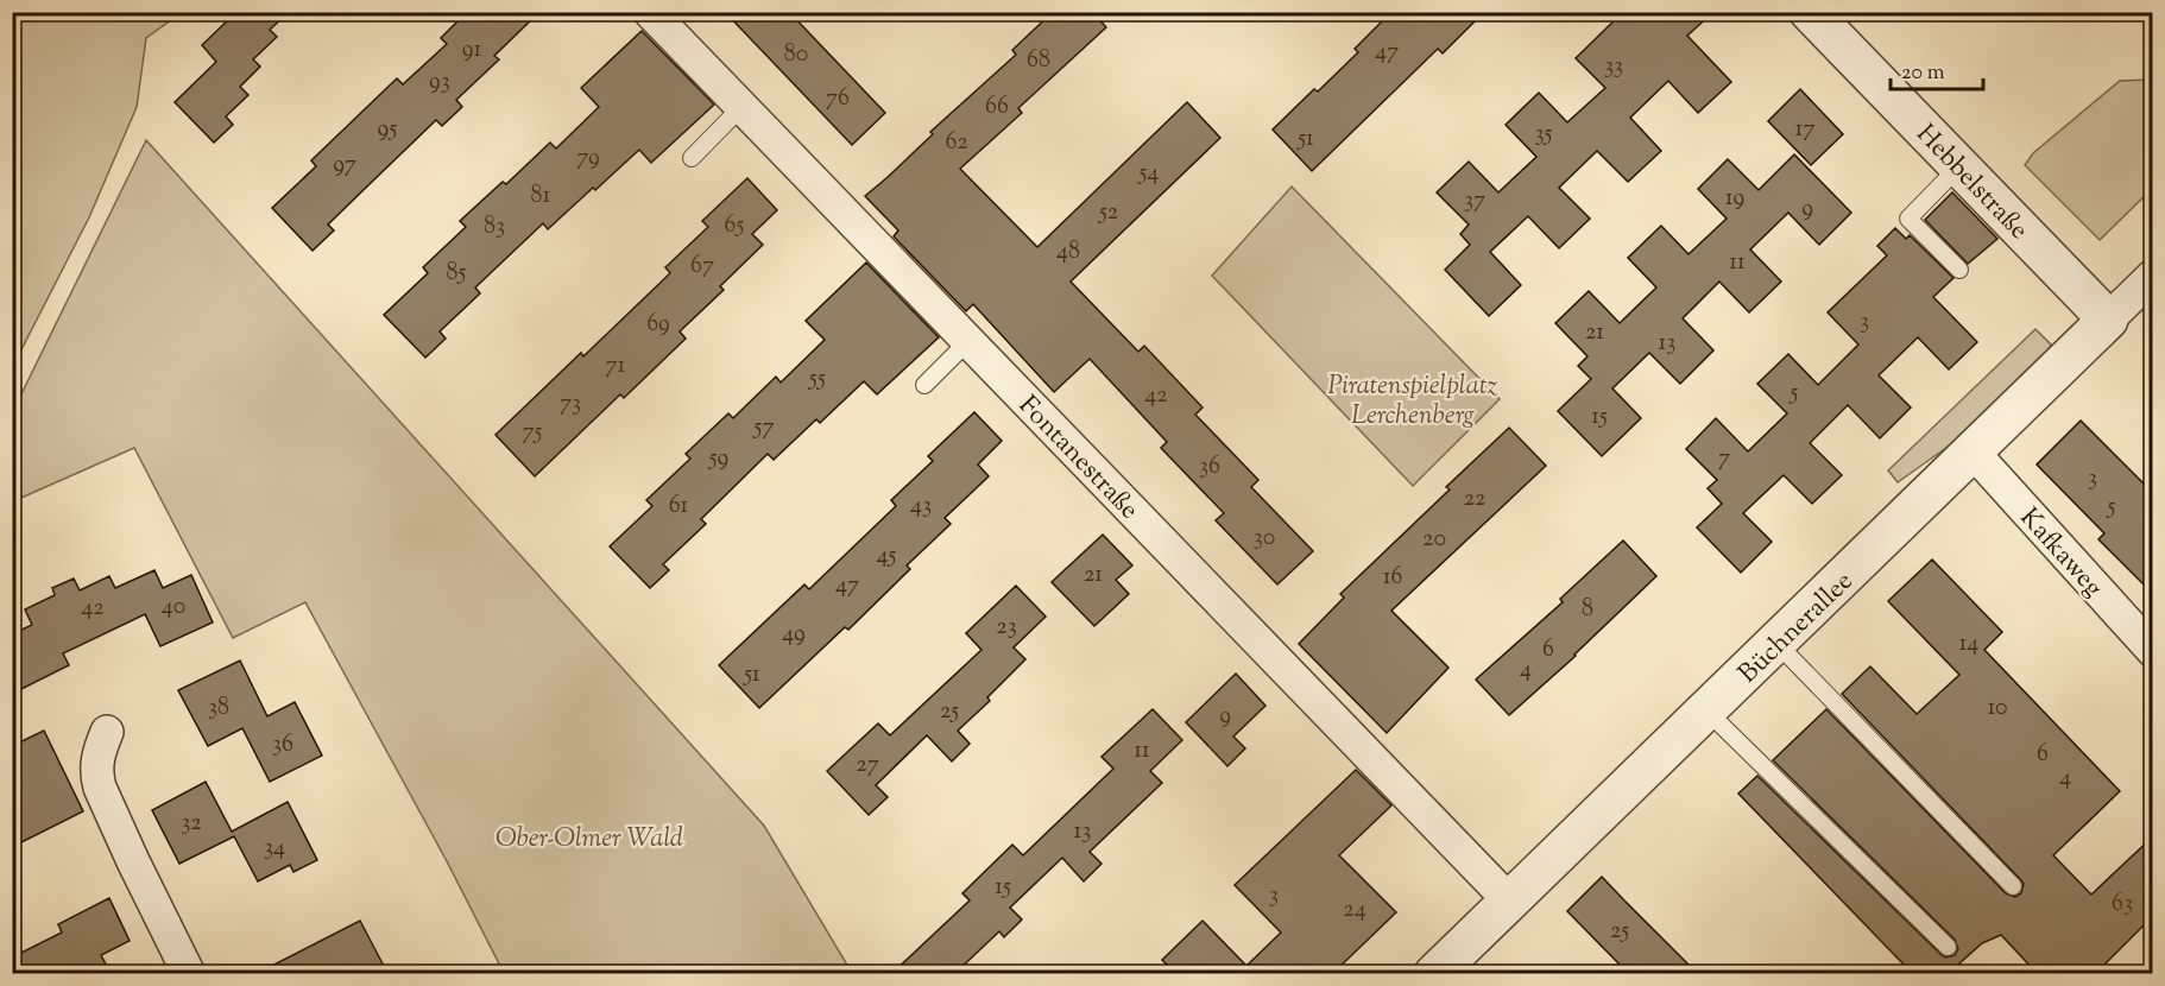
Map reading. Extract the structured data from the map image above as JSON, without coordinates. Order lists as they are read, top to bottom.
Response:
{
  "streets": {
    "street": [
      "Hebbelstraße",
      "Fontanestraße",
      "Kafkaweg",
      "Büchnerallee"
    ]
  },
  "crossings": [
    ["Hebbelstraße", "Büchnerallee"],
    ["Fontanestraße", "Büchnerallee"],
    ["Kafkaweg", "Büchnerallee"]
  ],
  "parks": ["Piratenspielplatz Lerchenberg", "Ober-Olmer Wald"],
  "house_numbers": [
    "91",
    "47",
    "80",
    "68",
    "33",
    "93",
    "76",
    "66",
    "95",
    "17",
    "35",
    "51",
    "62",
    "79",
    "97",
    "54",
    "81",
    "19",
    "37",
    "9",
    "52",
    "65",
    "83",
    "48",
    "11",
    "67",
    "85",
    "3",
    "69",
    "21",
    "13",
    "71",
    "55",
    "5",
    "42",
    "73",
    "15",
    "57",
    "75",
    "59",
    "7",
    "36",
    "3",
    "22",
    "61",
    "43",
    "5",
    "30",
    "20",
    "45",
    "21",
    "16",
    "47",
    "40",
    "42",
    "8",
    "23",
    "49",
    "14",
    "6",
    "4",
    "51",
    "38",
    "10",
    "25",
    "9",
    "36",
    "11",
    "6",
    "27",
    "4",
    "32",
    "13",
    "34",
    "15",
    "3",
    "63",
    "24",
    "25"
  ],
  "scale_bar": "20 m"
}
